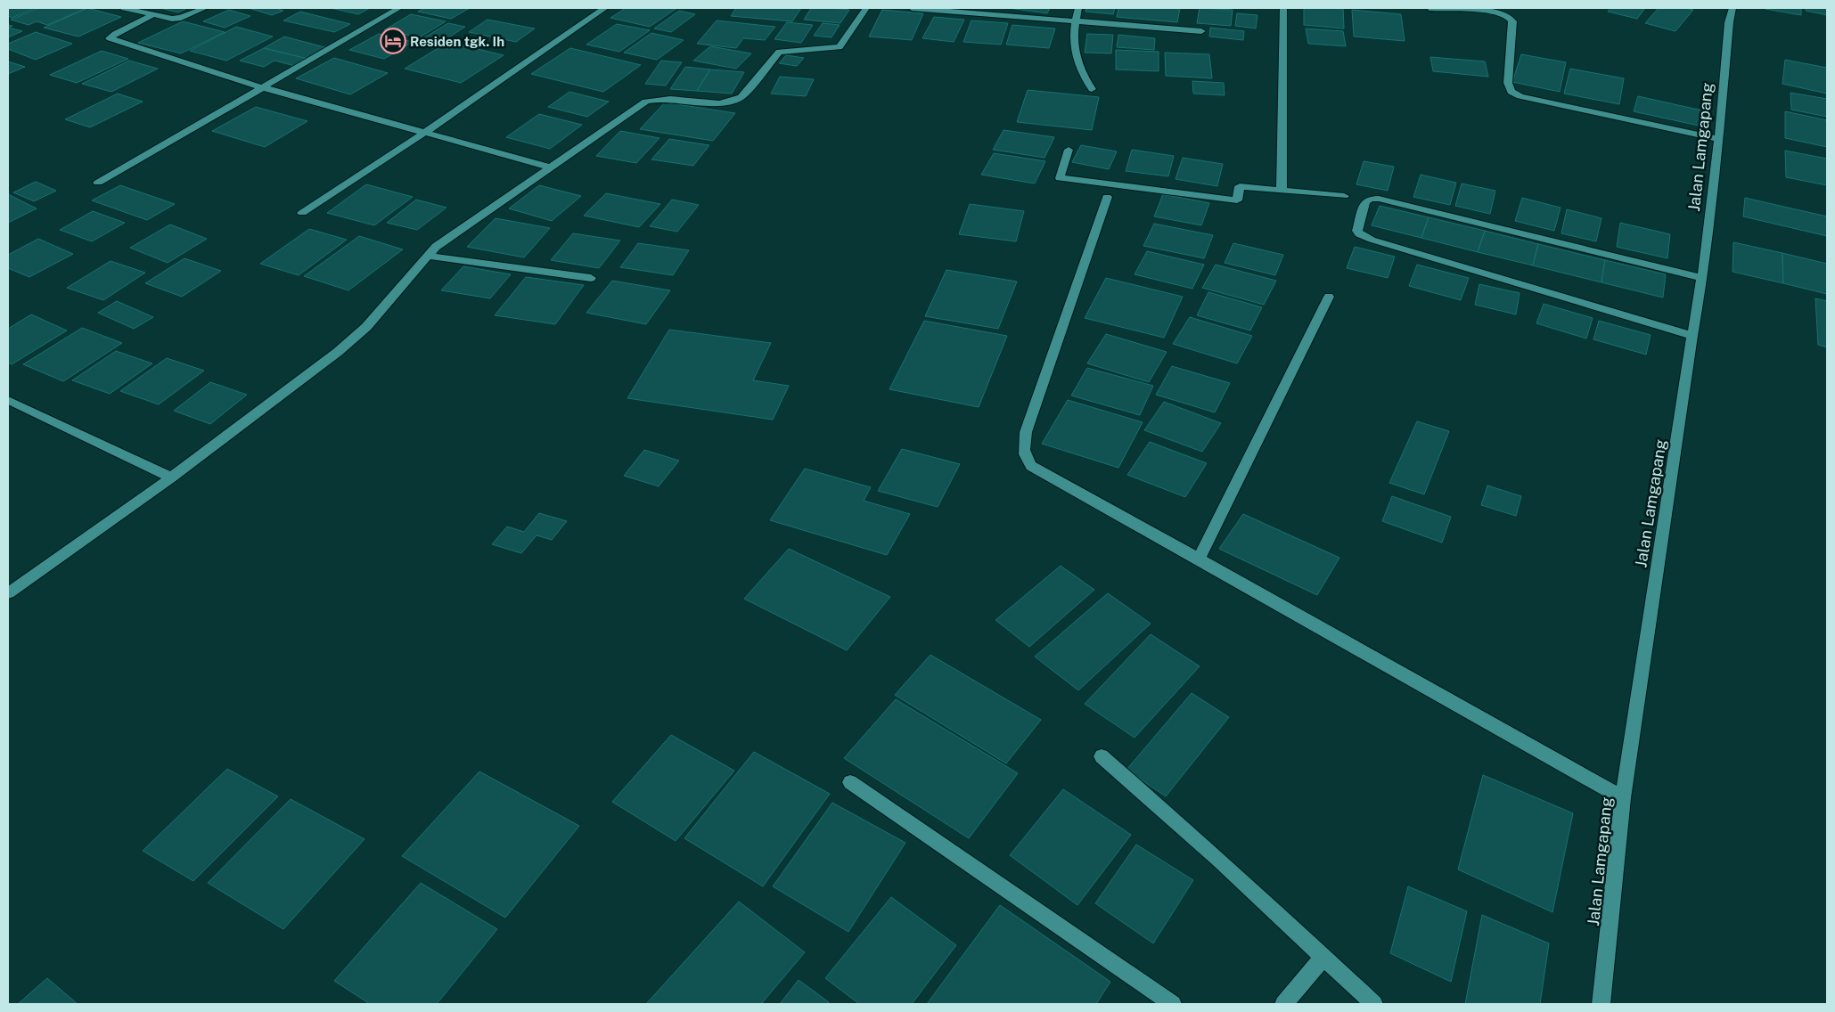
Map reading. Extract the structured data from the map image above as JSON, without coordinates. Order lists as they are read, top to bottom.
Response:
{
  "streets": {
    "street": ["Jalan Lamgapang"]
  },
  "places": {
    "hotel": ["Residen tgk. Ih"]
  }
}
